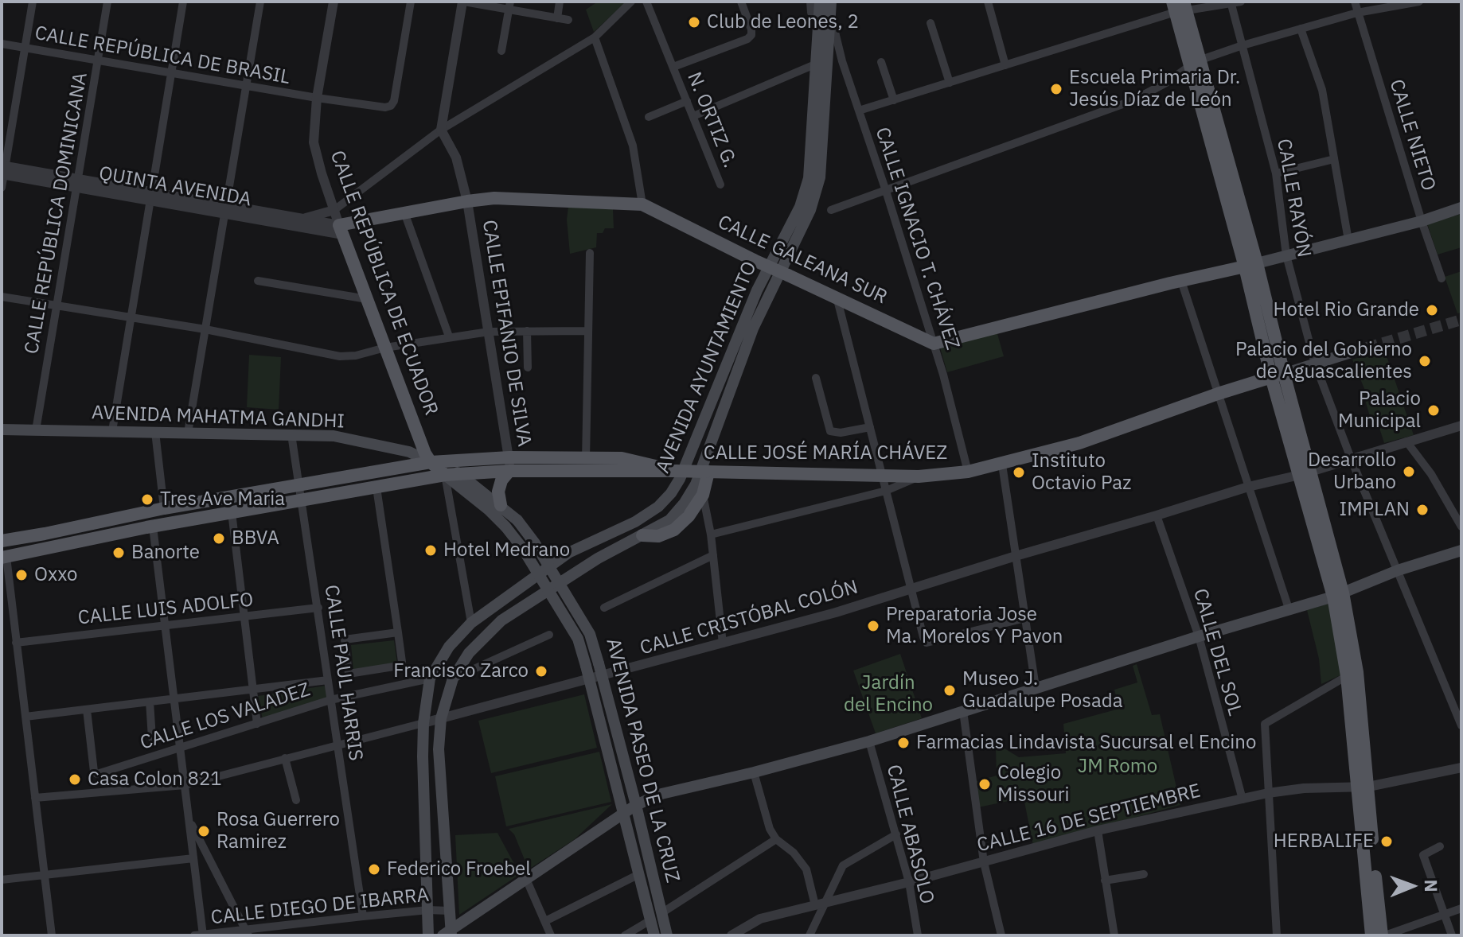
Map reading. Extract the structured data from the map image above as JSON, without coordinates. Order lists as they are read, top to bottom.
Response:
{
  "streets": {
    "main road": [
      "CALLE GALEANA SUR",
      "CALLE REPÚBLICA DE ECUADOR",
      "AVENIDA AYUNTAMIENTO",
      "AVENIDA MAHATMA GANDHI",
      "CALLE JOSÉ MARÍA CHÁVEZ",
      "AVENIDA PASEO DE LA CRUZ"
    ],
    "street": [
      "CALLE REPÚBLICA DE BRASIL",
      "N. ORTIZ G.",
      "CALLE NIETO",
      "QUINTA AVENIDA",
      "CALLE RAYÓN",
      "CALLE REPÚBLICA DOMINICANA",
      "CALLE IGNACIO T. CHÁVEZ",
      "CALLE EPIFANIO DE SILVA",
      "CALLE LUIS ADOLFO",
      "CALLE CRISTÓBAL COLÓN",
      "CALLE DEL SOL",
      "CALLE PAUL HARRIS",
      "CALLE LOS VALADEZ",
      "CALLE 16 DE SEPTIEMBRE",
      "CALLE ABASOLO",
      "CALLE DIEGO DE IBARRA"
    ]
  },
  "crossings": [
    ["CALLE REPÚBLICA DE BRASIL", "CALLE REPÚBLICA DOMINICANA"],
    ["CALLE REPÚBLICA DE BRASIL", "CALLE REPÚBLICA DE ECUADOR"],
    ["QUINTA AVENIDA", "CALLE REPÚBLICA DOMINICANA"],
    ["QUINTA AVENIDA", "CALLE GALEANA SUR"],
    ["QUINTA AVENIDA", "CALLE REPÚBLICA DE ECUADOR"],
    ["CALLE RAYÓN", "CALLE CRISTÓBAL COLÓN"],
    ["CALLE REPÚBLICA DOMINICANA", "AVENIDA MAHATMA GANDHI"],
    ["CALLE IGNACIO T. CHÁVEZ", "CALLE GALEANA SUR"],
    ["CALLE IGNACIO T. CHÁVEZ", "AVENIDA AYUNTAMIENTO"],
    ["CALLE IGNACIO T. CHÁVEZ", "CALLE JOSÉ MARÍA CHÁVEZ"],
    ["CALLE GALEANA SUR", "CALLE REPÚBLICA DE ECUADOR"],
    ["CALLE GALEANA SUR", "CALLE EPIFANIO DE SILVA"],
    ["CALLE REPÚBLICA DE ECUADOR", "AVENIDA MAHATMA GANDHI"],
    ["CALLE REPÚBLICA DE ECUADOR", "CALLE JOSÉ MARÍA CHÁVEZ"],
    ["CALLE REPÚBLICA DE ECUADOR", "AVENIDA PASEO DE LA CRUZ"],
    ["CALLE EPIFANIO DE SILVA", "CALLE JOSÉ MARÍA CHÁVEZ"],
    ["AVENIDA AYUNTAMIENTO", "CALLE CRISTÓBAL COLÓN"],
    ["AVENIDA AYUNTAMIENTO", "CALLE LOS VALADEZ"],
    ["AVENIDA AYUNTAMIENTO", "CALLE DIEGO DE IBARRA"],
    ["AVENIDA MAHATMA GANDHI", "CALLE JOSÉ MARÍA CHÁVEZ"],
    ["AVENIDA MAHATMA GANDHI", "CALLE PAUL HARRIS"],
    ["AVENIDA MAHATMA GANDHI", "AVENIDA PASEO DE LA CRUZ"],
    ["CALLE JOSÉ MARÍA CHÁVEZ", "CALLE PAUL HARRIS"],
    ["CALLE JOSÉ MARÍA CHÁVEZ", "AVENIDA PASEO DE LA CRUZ"],
    ["CALLE LUIS ADOLFO", "CALLE PAUL HARRIS"],
    ["CALLE CRISTÓBAL COLÓN", "CALLE DEL SOL"],
    ["CALLE CRISTÓBAL COLÓN", "CALLE PAUL HARRIS"],
    ["CALLE CRISTÓBAL COLÓN", "AVENIDA PASEO DE LA CRUZ"],
    ["CALLE DEL SOL", "CALLE 16 DE SEPTIEMBRE"],
    ["CALLE PAUL HARRIS", "CALLE LOS VALADEZ"],
    ["CALLE PAUL HARRIS", "CALLE DIEGO DE IBARRA"],
    ["CALLE 16 DE SEPTIEMBRE", "CALLE ABASOLO"]
  ],
  "parks": ["Jardín del Encino", "JM Romo"],
  "places": [
    "Club de Leones, 2",
    "Escuela Primaria Dr. Jesús Díaz de León",
    "Hotel Rio Grande",
    "Palacio del Gobierno de Aguascalientes",
    "Palacio Municipal",
    "Desarrollo Urbano",
    "Instituto Octavio Paz",
    "Tres Ave Maria",
    "IMPLAN",
    "BBVA",
    "Hotel Medrano",
    "Banorte",
    "Oxxo",
    "Preparatoria Jose Ma. Morelos Y Pavon",
    "Francisco Zarco",
    "Museo J. Guadalupe Posada",
    "Farmacias Lindavista Sucursal el Encino",
    "Casa Colon 821",
    "Colegio Missouri",
    "Rosa Guerrero Ramirez",
    "HERBALIFE",
    "Federico Froebel"
  ],
  "north": "right"
}
